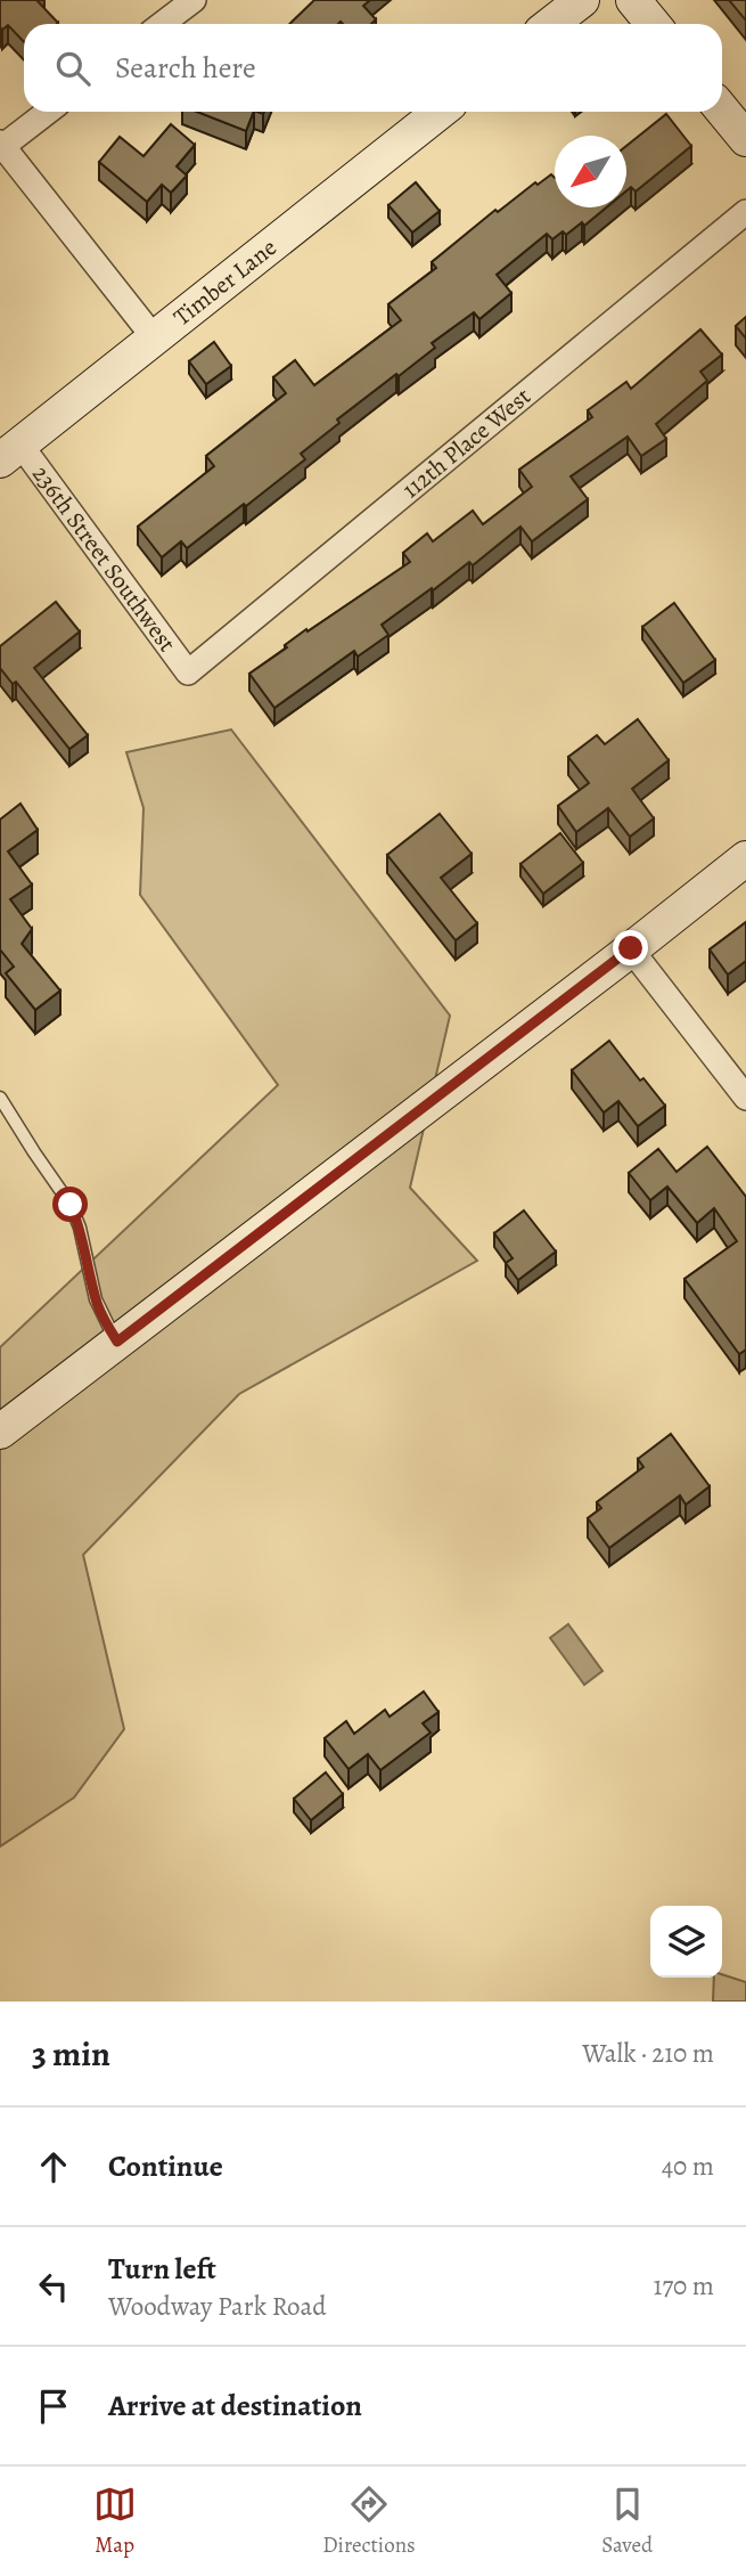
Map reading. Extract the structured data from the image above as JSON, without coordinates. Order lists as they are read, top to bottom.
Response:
{
  "streets": {
    "street": ["Timber Lane", "112th Place West", "236th Street Southwest"]
  },
  "crossings": [
    ["Timber Lane", "236th Street Southwest"],
    ["112th Place West", "236th Street Southwest"]
  ],
  "north": "bottom left",
  "page": {
    "search": "Search here",
    "heading": ["3 min", "Walk · 210 m"],
    "list": [
      ["Continue", "40 m"],
      ["Turn left", "Woodway Park Road", "170 m"],
      "Arrive at destination"
    ],
    "nav": ["Map", "Directions", "Saved"]
  }
}
